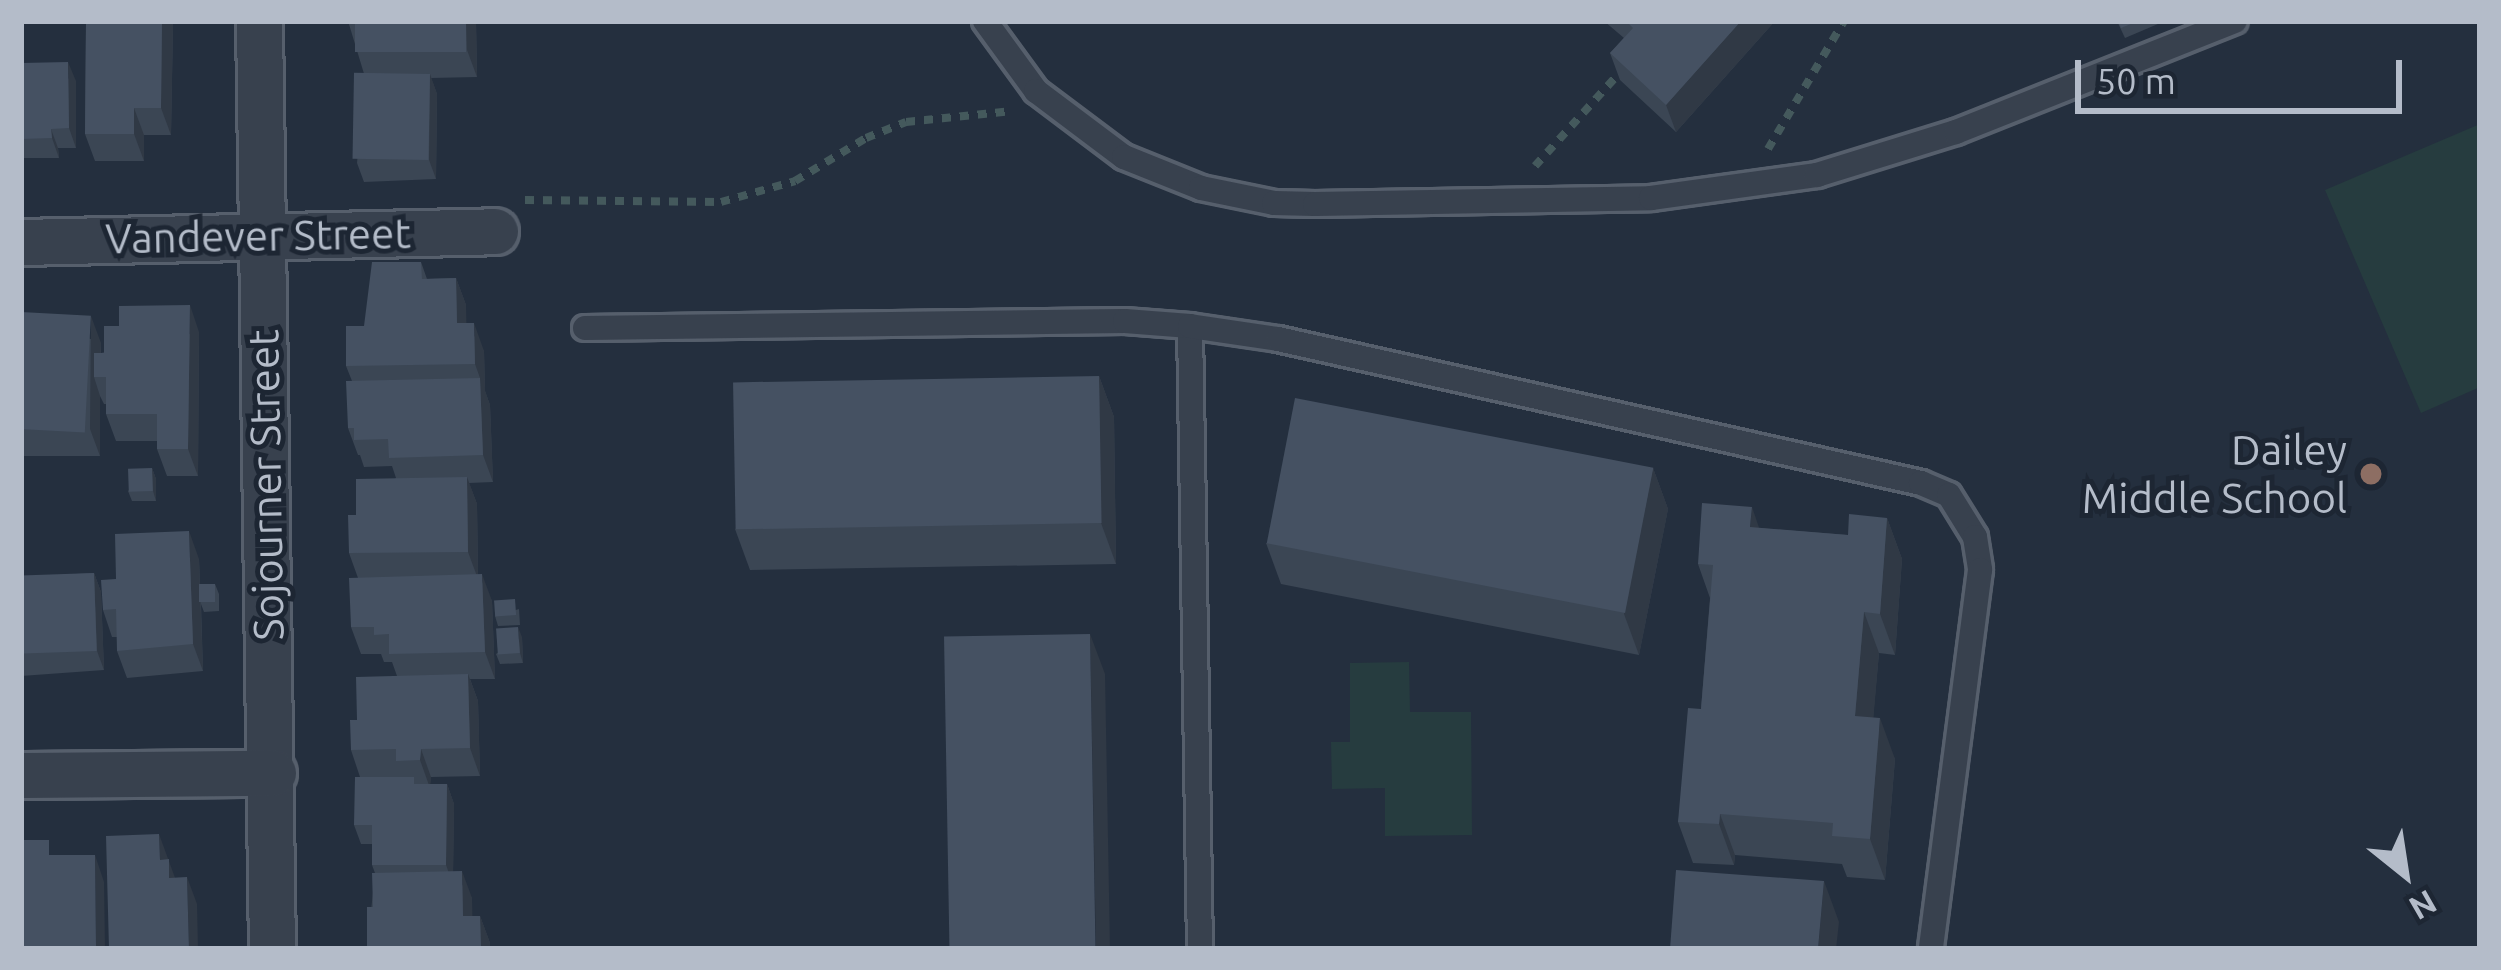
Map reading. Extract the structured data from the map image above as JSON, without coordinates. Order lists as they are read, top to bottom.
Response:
{
  "streets": {
    "street": ["Vandever Street", "Sojourner Street"]
  },
  "crossings": [
    ["Vandever Street", "Sojourner Street"]
  ],
  "places": ["Dailey Middle School"],
  "scale_bar": "50 m",
  "north": "bottom right"
}
